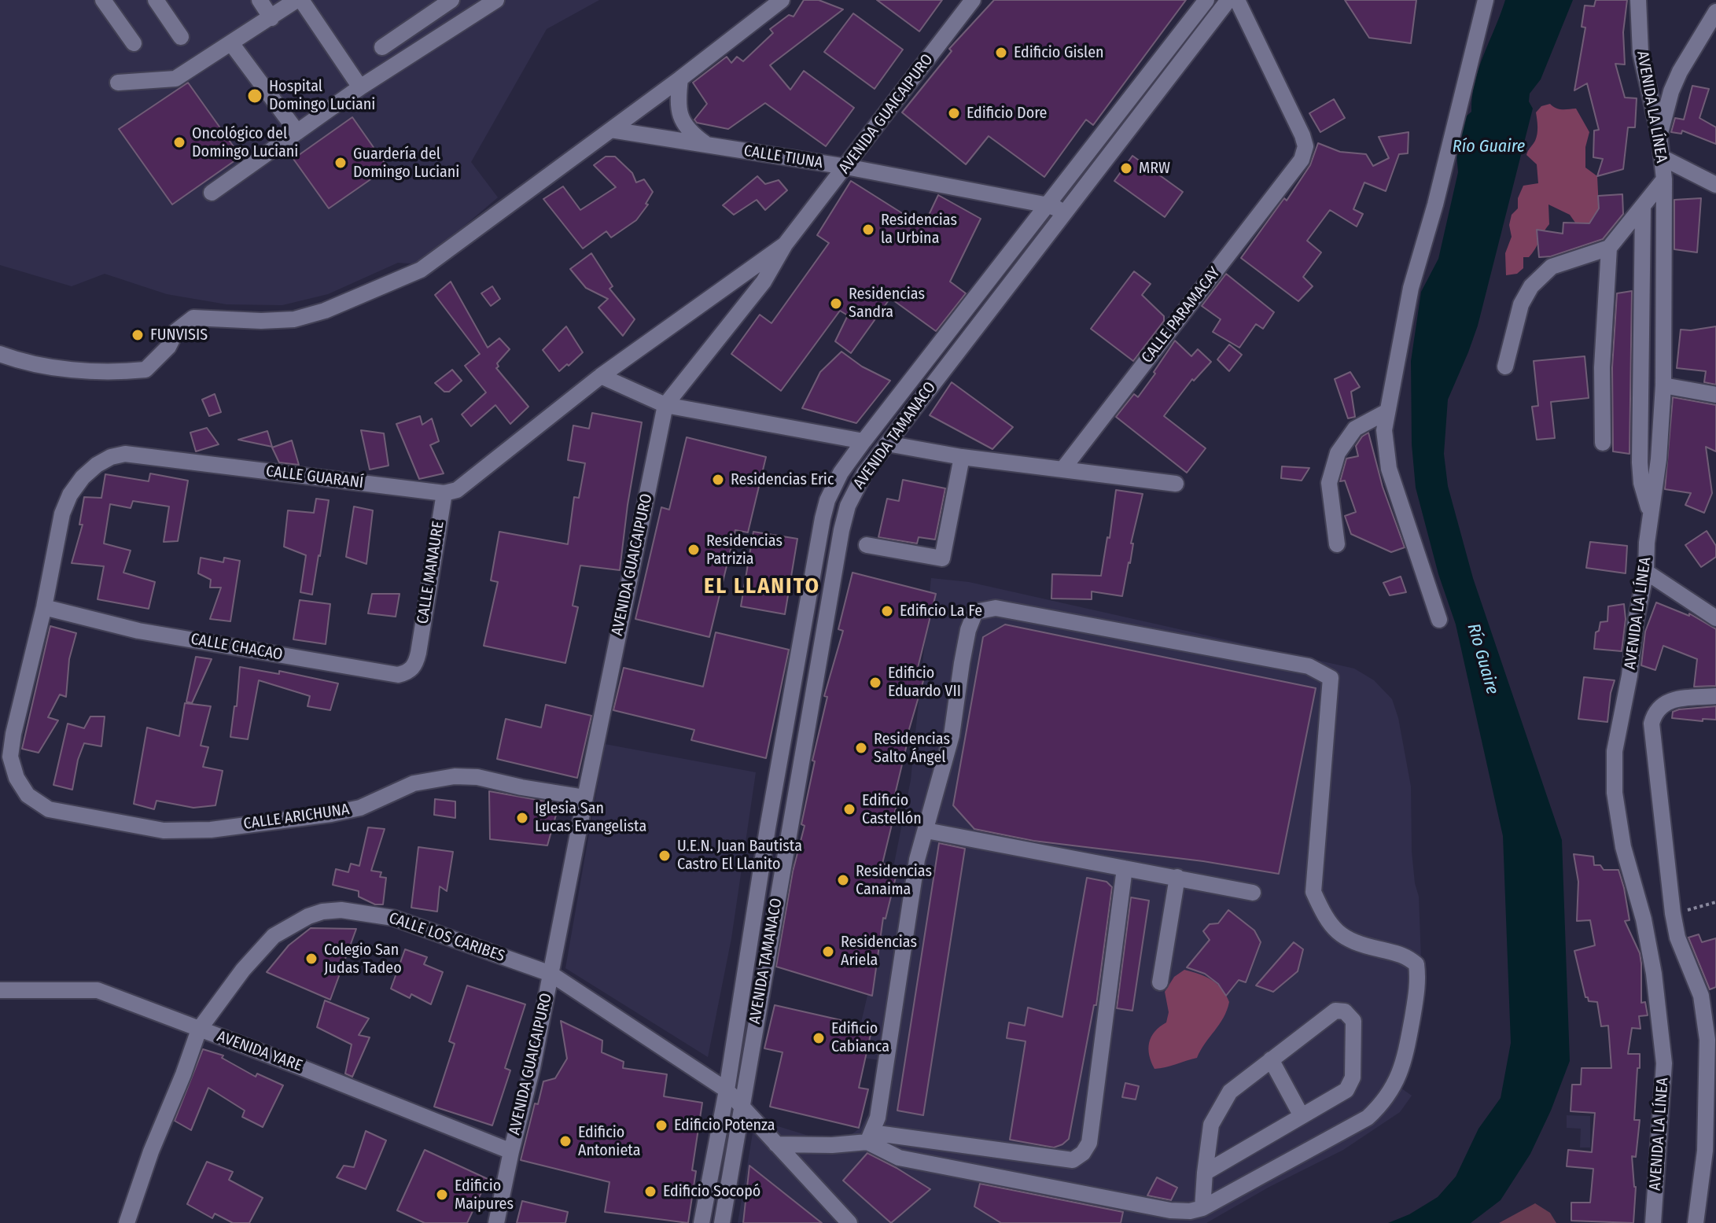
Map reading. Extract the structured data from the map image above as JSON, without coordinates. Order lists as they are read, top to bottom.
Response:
{
  "streets": {
    "street": [
      "AVENIDA LA LÍNEA",
      "AVENIDA GUAICAIPURO",
      "CALLE TIUNA",
      "CALLE PARAMACAY",
      "AVENIDA TAMANACO",
      "CALLE GUARANÍ",
      "CALLE MANAURE",
      "CALLE CHACAO",
      "CALLE ARICHUNA",
      "CALLE LOS CARIBES",
      "AVENIDA YARE"
    ]
  },
  "crossings": [
    ["AVENIDA GUAICAIPURO", "CALLE TIUNA"],
    ["AVENIDA GUAICAIPURO", "CALLE ARICHUNA"],
    ["AVENIDA GUAICAIPURO", "CALLE LOS CARIBES"],
    ["AVENIDA GUAICAIPURO", "AVENIDA YARE"],
    ["CALLE TIUNA", "AVENIDA TAMANACO"],
    ["AVENIDA TAMANACO", "CALLE LOS CARIBES"],
    ["CALLE GUARANÍ", "CALLE MANAURE"],
    ["CALLE GUARANÍ", "CALLE CHACAO"],
    ["CALLE GUARANÍ", "CALLE ARICHUNA"],
    ["CALLE MANAURE", "CALLE CHACAO"],
    ["CALLE LOS CARIBES", "AVENIDA YARE"]
  ],
  "districts": ["EL LLANITO"],
  "water": ["Río Guaire"],
  "places": [
    "Edificio Gislen",
    "Hospital Domingo Luciani",
    "Edificio Dore",
    "Oncológico del Domingo Luciani",
    "Guardería del Domingo Luciani",
    "MRW",
    "Residencias la Urbina",
    "Residencias Sandra",
    "FUNVISIS",
    "Residencias Eric",
    "Residencias Patrizia",
    "Edificio La Fe",
    "Edificio Eduardo VII",
    "Residencias Salto Ángel",
    "Edificio Castellón",
    "Iglesia San Lucas Evangelista",
    "U.E.N. Juan Bautista Castro El Llanito",
    "Residencias Canaima",
    "Residencias Ariela",
    "Colegio San Judas Tadeo",
    "Edificio Cabianca",
    "Edificio Potenza",
    "Edificio Antonieta",
    "Edificio Socopó",
    "Edificio Maipures"
  ]
}
